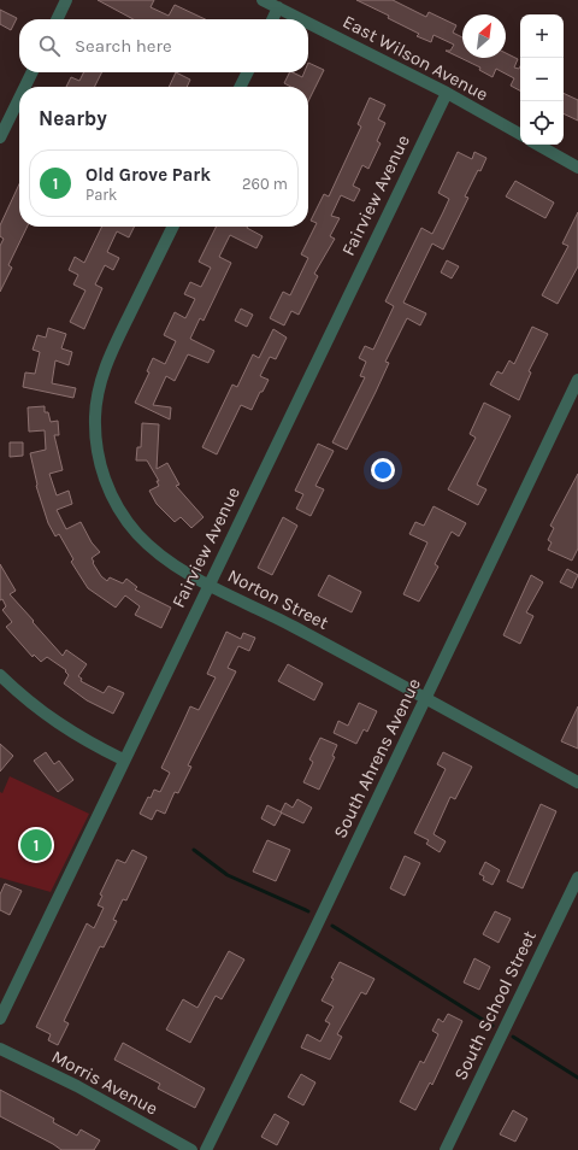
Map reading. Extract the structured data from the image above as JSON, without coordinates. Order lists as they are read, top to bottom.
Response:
{
  "streets": {
    "street": [
      "East Wilson Avenue",
      "Fairview Avenue",
      "Norton Street",
      "South Ahrens Avenue",
      "South School Street",
      "Morris Avenue"
    ]
  },
  "crossings": [
    ["East Wilson Avenue", "Fairview Avenue"],
    ["Fairview Avenue", "Norton Street"],
    ["Norton Street", "South Ahrens Avenue"]
  ],
  "north": "top right",
  "page": {
    "map_buttons": ["+", "−"],
    "search": "Search here",
    "heading": "Nearby",
    "list": [
      {
        "mark": "1",
        "name": "Old Grove Park",
        "note": "Park",
        "value": "260 m"
      }
    ],
    "pins": "1"
  }
}
